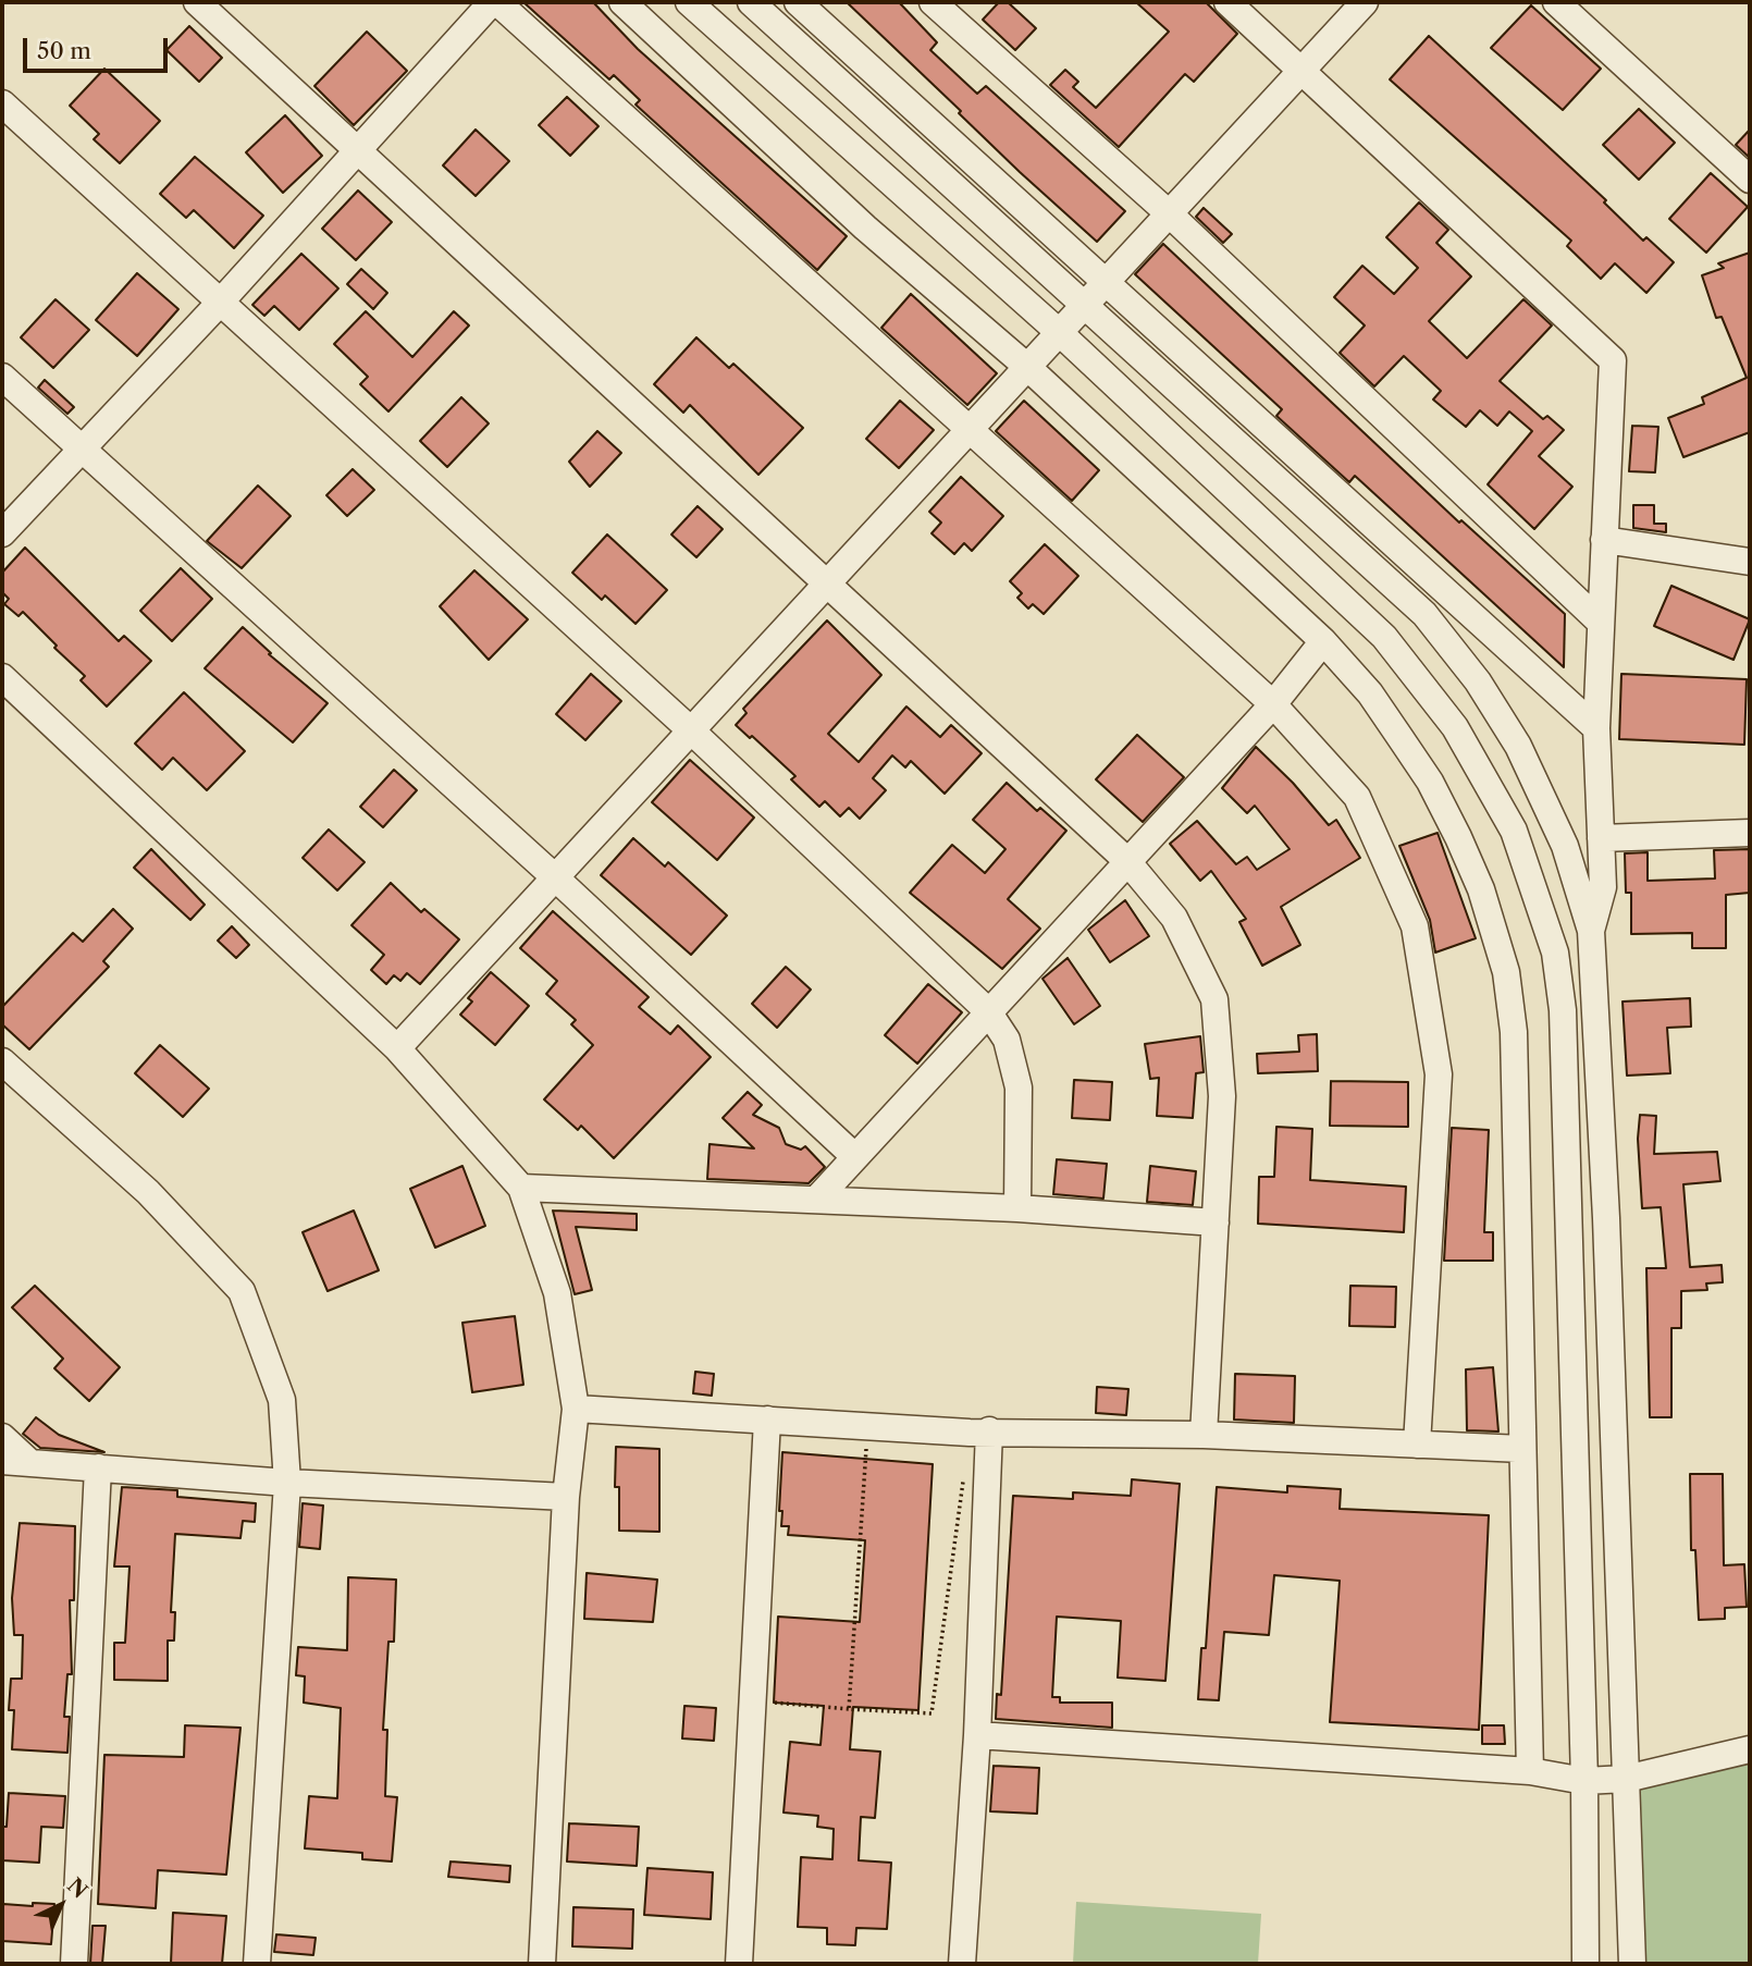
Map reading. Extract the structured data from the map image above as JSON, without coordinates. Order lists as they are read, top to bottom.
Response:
{
  "scale_bar": "50 m",
  "north": "top right"
}
